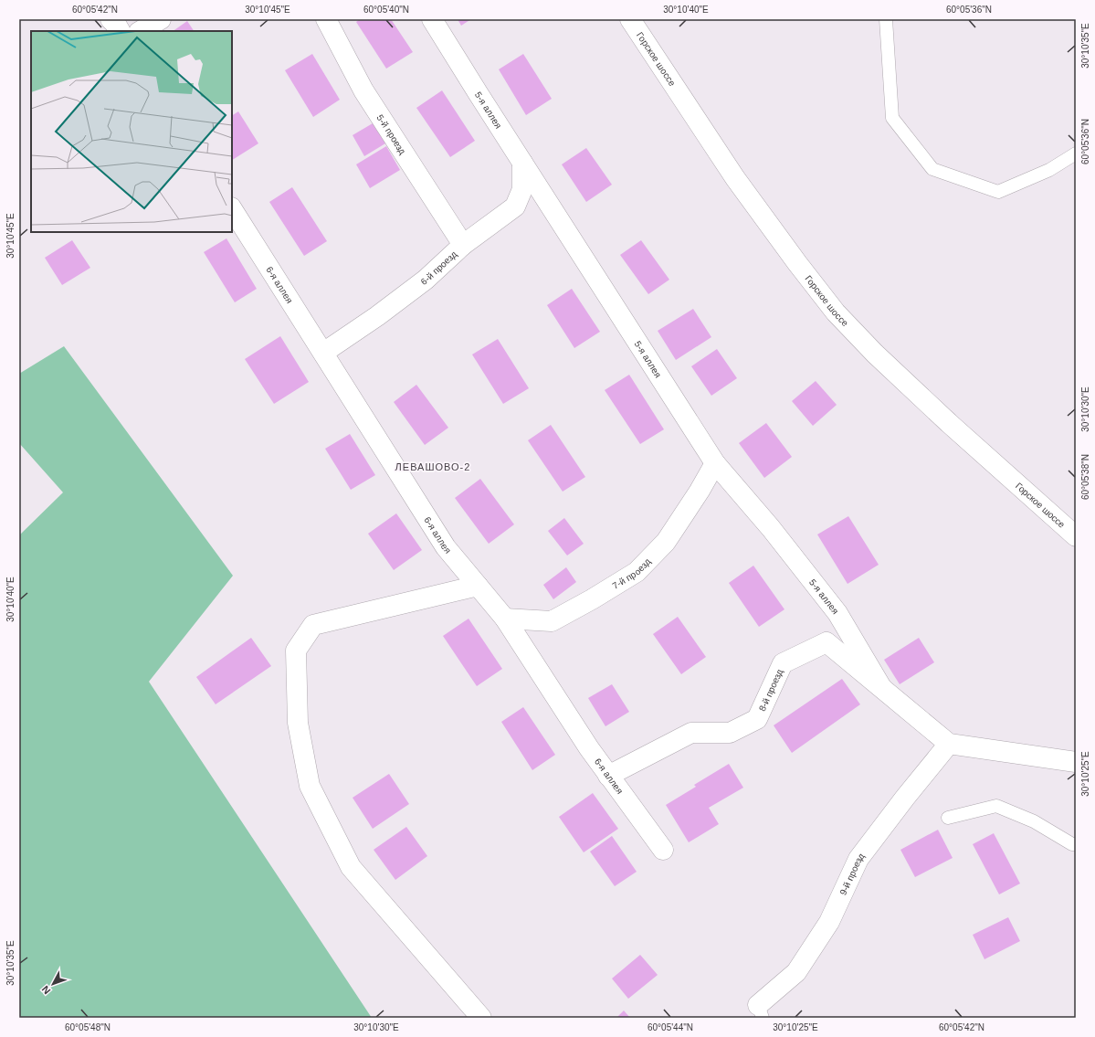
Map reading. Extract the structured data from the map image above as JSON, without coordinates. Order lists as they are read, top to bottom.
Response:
{
  "streets": {
    "street": [
      "Горское шоссе",
      "5-я аллея",
      "5-й проезд",
      "6-й проезд",
      "6-я аллея",
      "7-й проезд",
      "8-й проезд",
      "9-й проезд"
    ]
  },
  "crossings": [
    ["5-я аллея", "6-й проезд"],
    ["5-я аллея", "7-й проезд"],
    ["5-я аллея", "8-й проезд"],
    ["5-й проезд", "6-й проезд"],
    ["6-й проезд", "6-я аллея"],
    ["6-я аллея", "7-й проезд"],
    ["6-я аллея", "8-й проезд"]
  ],
  "districts": ["ЛЕВАШОВО-2"],
  "north": "bottom left",
  "coordinates": [
    "60°05'42\"N",
    "30°10'45\"E",
    "60°05'40\"N",
    "30°10'40\"E",
    "60°05'36\"N",
    "30°10'35\"E",
    "30°10'30\"E",
    "60°05'38\"N",
    "30°10'25\"E",
    "60°05'48\"N",
    "60°05'44\"N"
  ]
}
